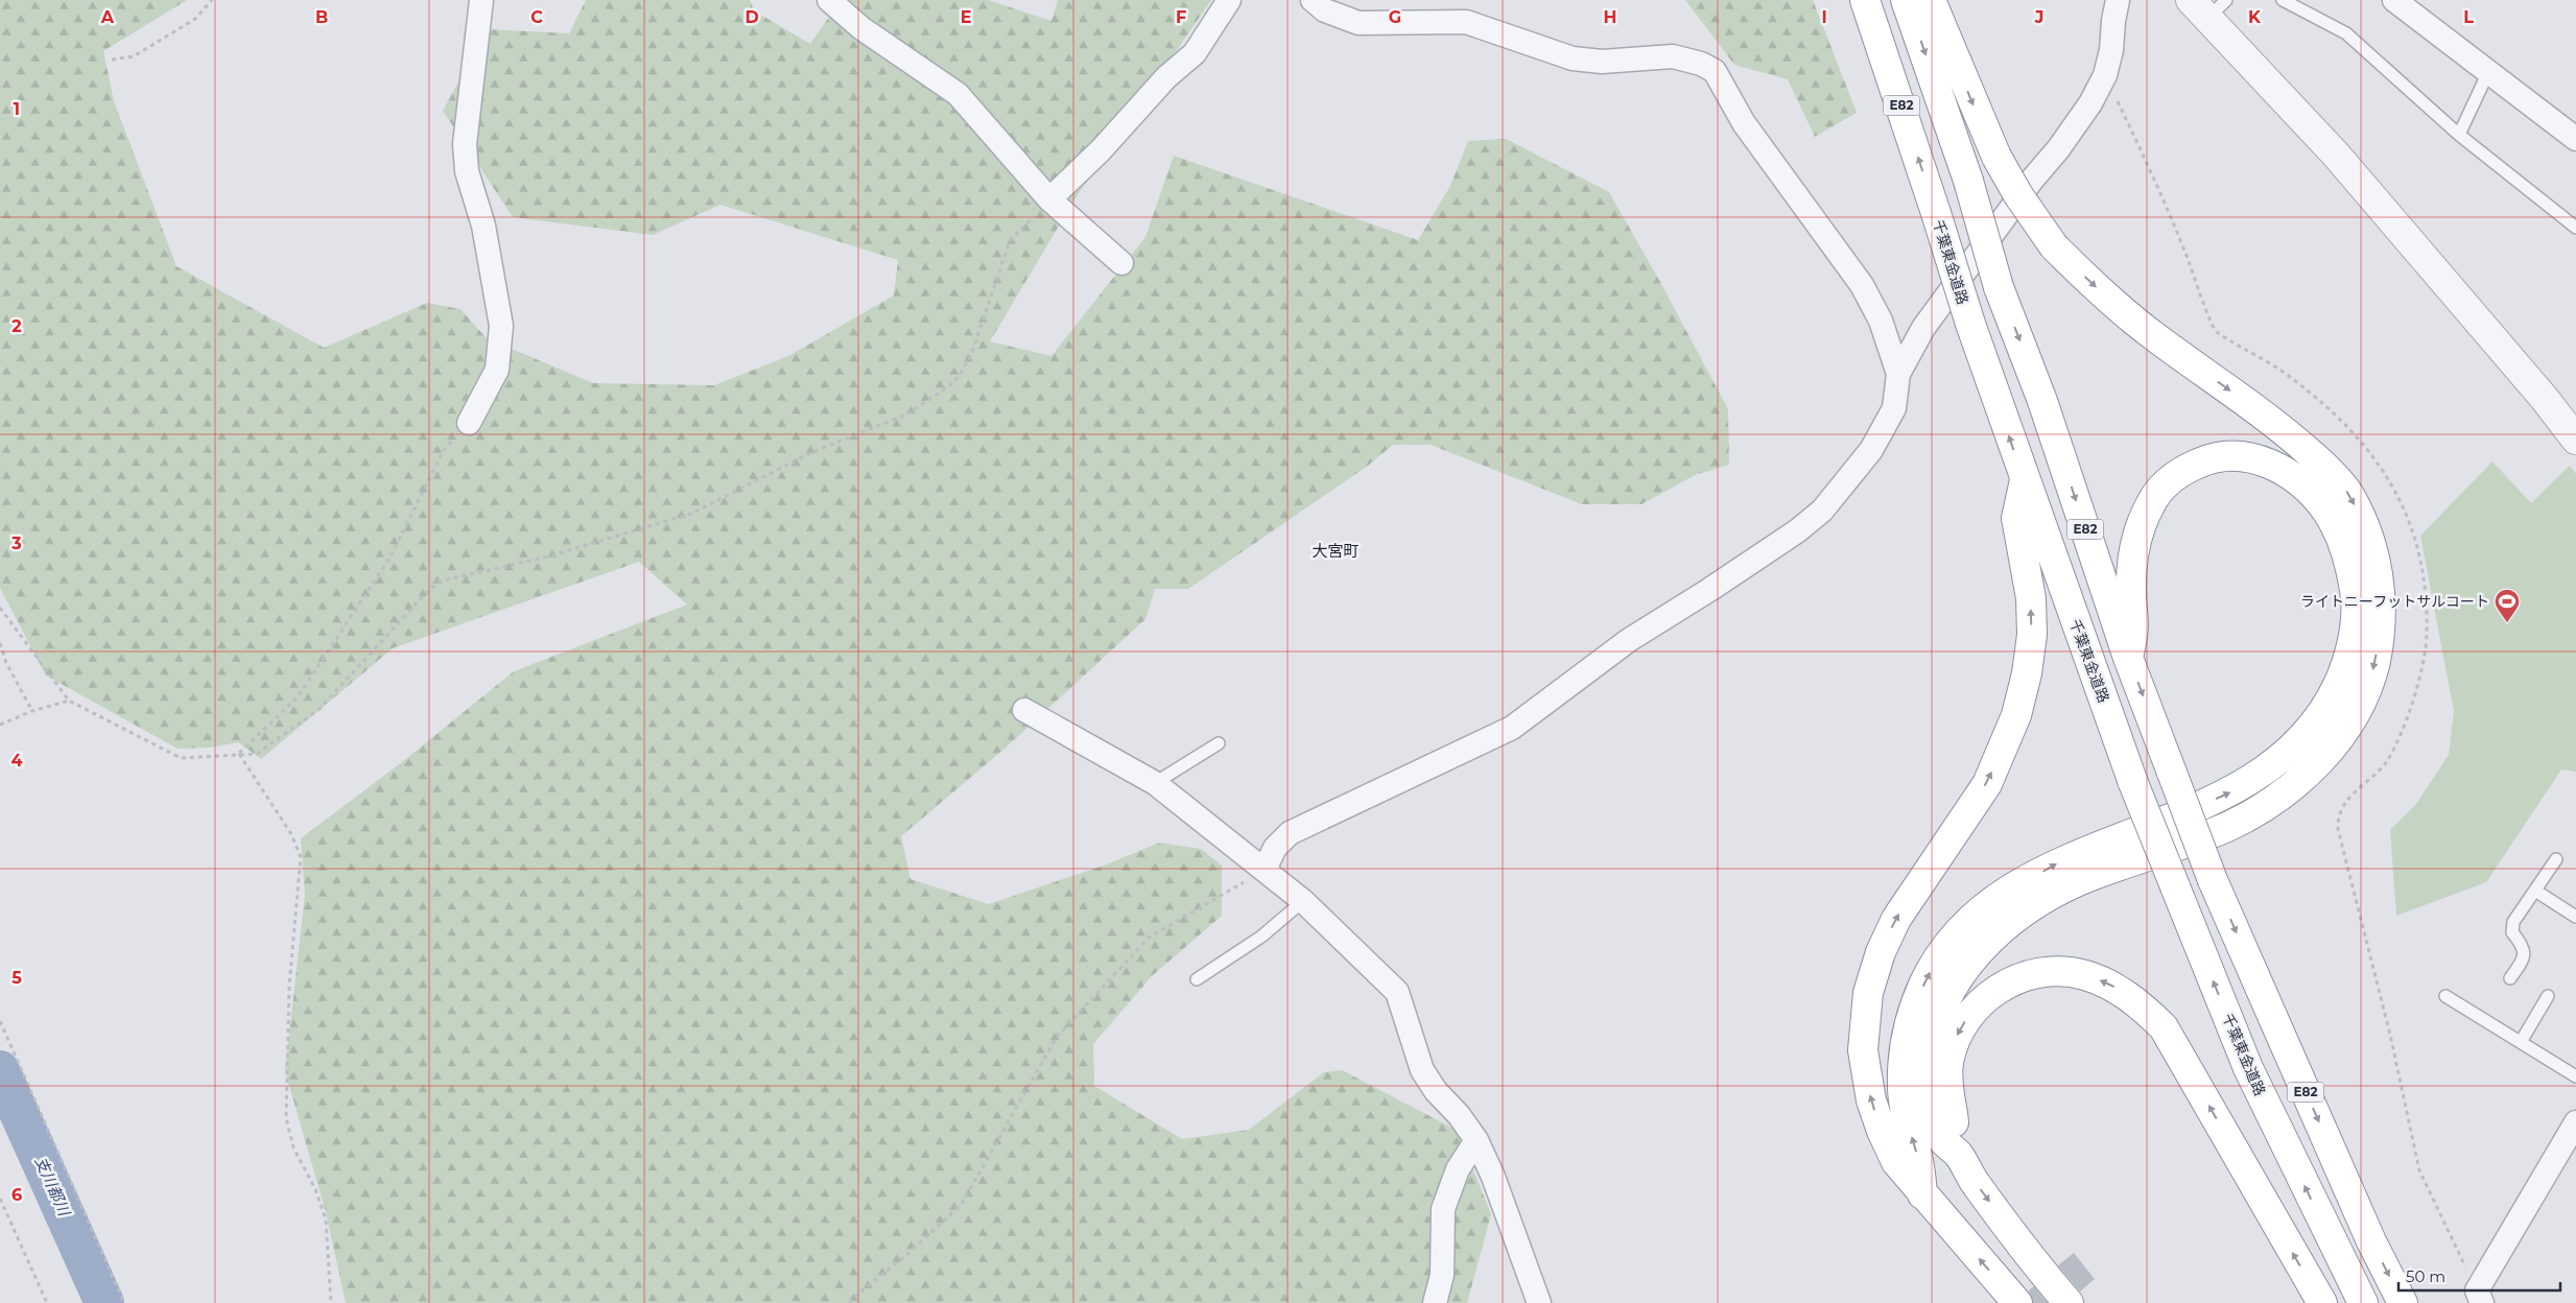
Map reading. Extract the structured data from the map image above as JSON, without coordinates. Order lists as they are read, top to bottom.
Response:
{
  "streets": {
    "highway": ["E82", "千葉東金道路"]
  },
  "districts": ["大宮町"],
  "water": ["支川都川"],
  "places": {
    "sports": ["ライトニーフットサルコート"]
  },
  "scale_bar": "50 m",
  "grid": {
    "columns": [
      "A",
      "B",
      "C",
      "D",
      "E",
      "F",
      "G",
      "H",
      "I",
      "J",
      "K",
      "L"
    ],
    "rows": [
      "1",
      "2",
      "3",
      "4",
      "5",
      "6"
    ]
  }
}
